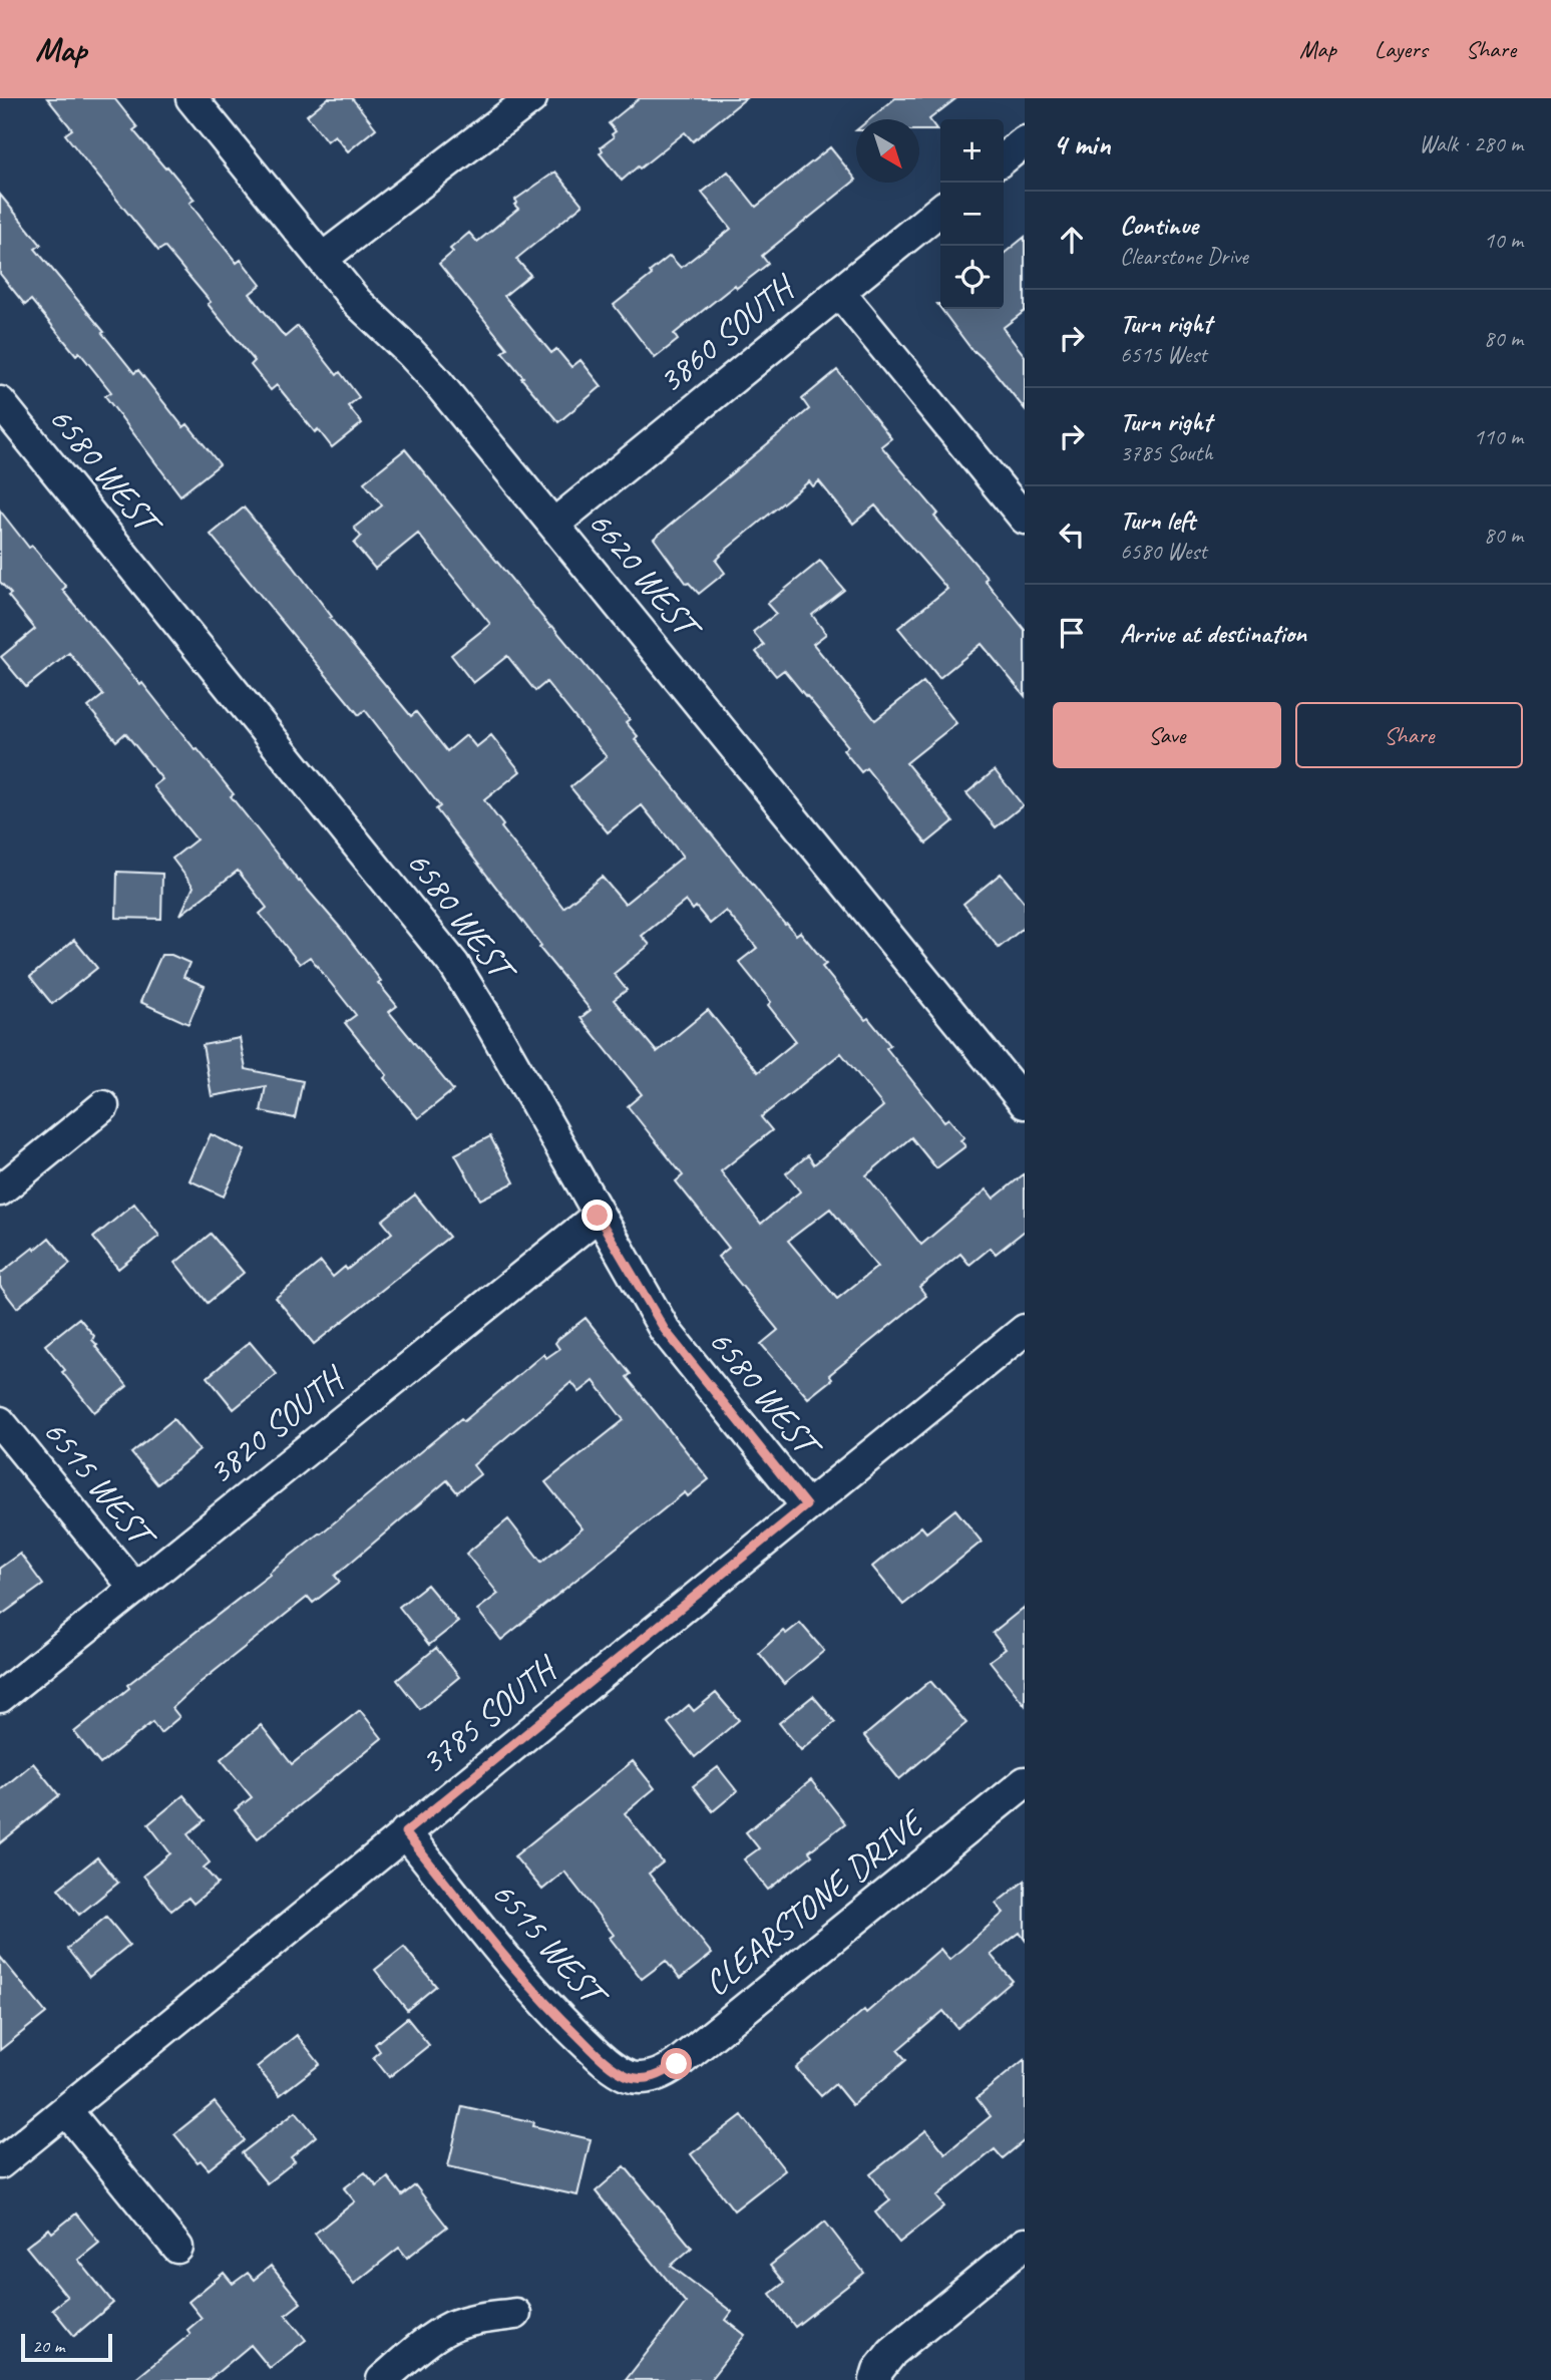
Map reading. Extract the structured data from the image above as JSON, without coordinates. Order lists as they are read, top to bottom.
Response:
{
  "streets": {
    "street": [
      "3860 SOUTH",
      "6580 WEST",
      "6620 WEST",
      "3820 SOUTH",
      "6515 WEST",
      "3785 SOUTH",
      "CLEARSTONE DRIVE"
    ]
  },
  "crossings": [
    ["3860 SOUTH", "6620 WEST"],
    ["6580 WEST", "3820 SOUTH"],
    ["6580 WEST", "3785 SOUTH"],
    ["3820 SOUTH", "6515 WEST"],
    ["6515 WEST", "3785 SOUTH"],
    ["6515 WEST", "CLEARSTONE DRIVE"]
  ],
  "scale_bar": "20 m",
  "north": "bottom right",
  "page": {
    "header": "Map",
    "nav": ["Map", "Layers", "Share"],
    "heading": ["4 min", "Walk · 280 m"],
    "map_buttons": ["+", "−"],
    "list": [
      ["Continue", "Clearstone Drive", "10 m"],
      ["Turn right", "6515 West", "80 m"],
      ["Turn right", "3785 South", "110 m"],
      ["Turn left", "6580 West", "80 m"],
      "Arrive at destination"
    ],
    "buttons": ["Save", "Share"],
    "scale": "20 m"
  }
}
